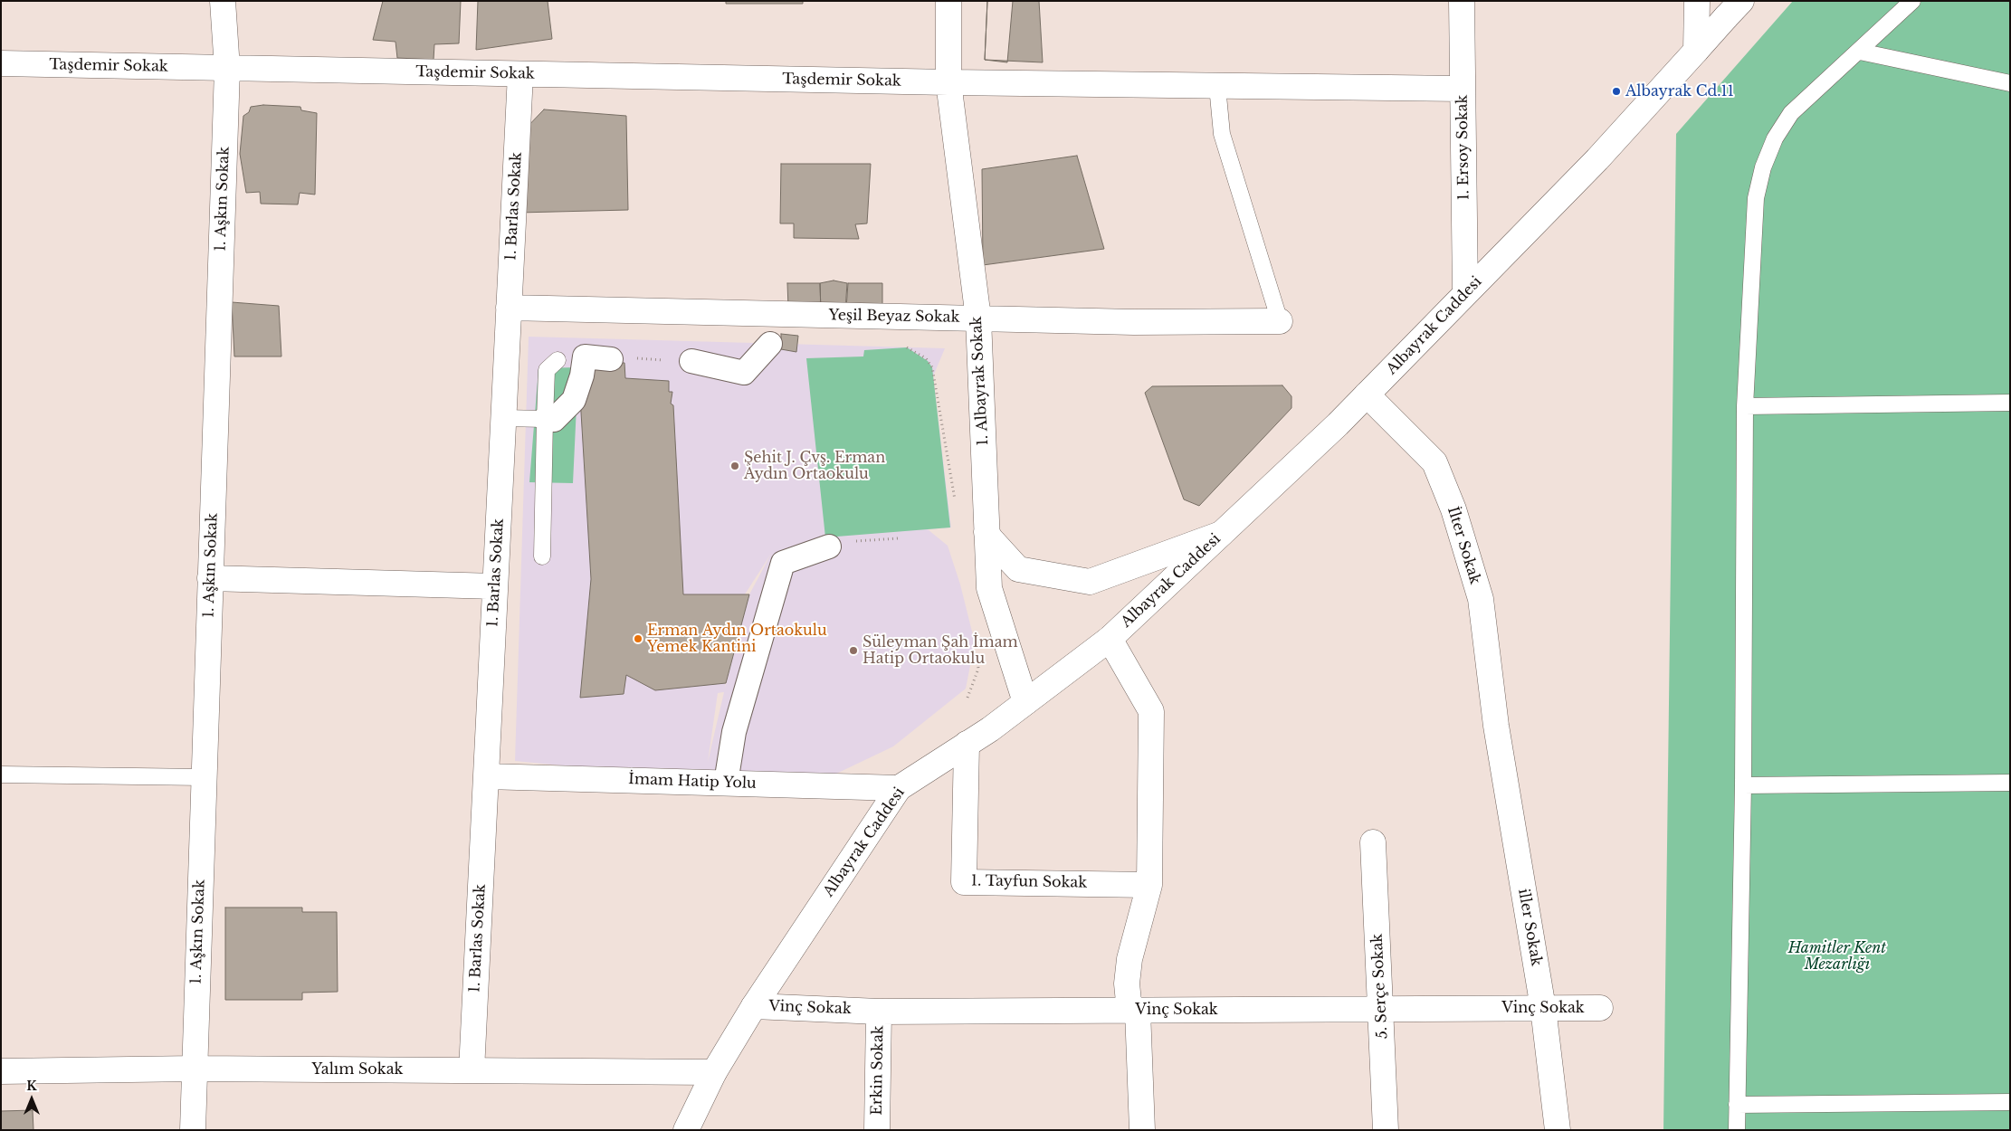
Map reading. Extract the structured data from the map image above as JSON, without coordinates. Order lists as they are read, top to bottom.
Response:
{
  "streets": {
    "street": [
      "Taşdemir Sokak",
      "1. Ersoy Sokak",
      "1. Aşkın Sokak",
      "1. Barlas Sokak",
      "Yeşil Beyaz Sokak",
      "Albayrak Caddesi",
      "1. Albayrak Sokak",
      "İlter Sokak",
      "İmam Hatip Yolu",
      "1. Tayfun Sokak",
      "iller Sokak",
      "5. Serçe Sokak",
      "Vinç Sokak",
      "Yalım Sokak",
      "Erkin Sokak"
    ]
  },
  "crossings": [
    ["Taşdemir Sokak", "1. Ersoy Sokak"],
    ["Taşdemir Sokak", "1. Aşkın Sokak"],
    ["Taşdemir Sokak", "1. Barlas Sokak"],
    ["Taşdemir Sokak", "1. Albayrak Sokak"],
    ["1. Ersoy Sokak", "Albayrak Caddesi"],
    ["1. Aşkın Sokak", "Yalım Sokak"],
    ["1. Barlas Sokak", "Yeşil Beyaz Sokak"],
    ["1. Barlas Sokak", "İmam Hatip Yolu"],
    ["1. Barlas Sokak", "Yalım Sokak"],
    ["Yeşil Beyaz Sokak", "1. Albayrak Sokak"],
    ["Albayrak Caddesi", "1. Albayrak Sokak"],
    ["Albayrak Caddesi", "İlter Sokak"],
    ["Albayrak Caddesi", "İmam Hatip Yolu"],
    ["Albayrak Caddesi", "1. Tayfun Sokak"],
    ["Albayrak Caddesi", "Vinç Sokak"],
    ["Albayrak Caddesi", "Yalım Sokak"],
    ["İlter Sokak", "iller Sokak"],
    ["iller Sokak", "Vinç Sokak"],
    ["5. Serçe Sokak", "Vinç Sokak"],
    ["Vinç Sokak", "Erkin Sokak"]
  ],
  "parks": ["Hamitler Kent Mezarlığı"],
  "places": [
    "Albayrak Cd.11",
    "Şehit J. Çvş. Erman Aydın Ortaokulu",
    "Erman Aydın Ortaokulu Yemek Kantini",
    "Süleyman Şah İmam Hatip Ortaokulu"
  ],
  "north": "top"
}
